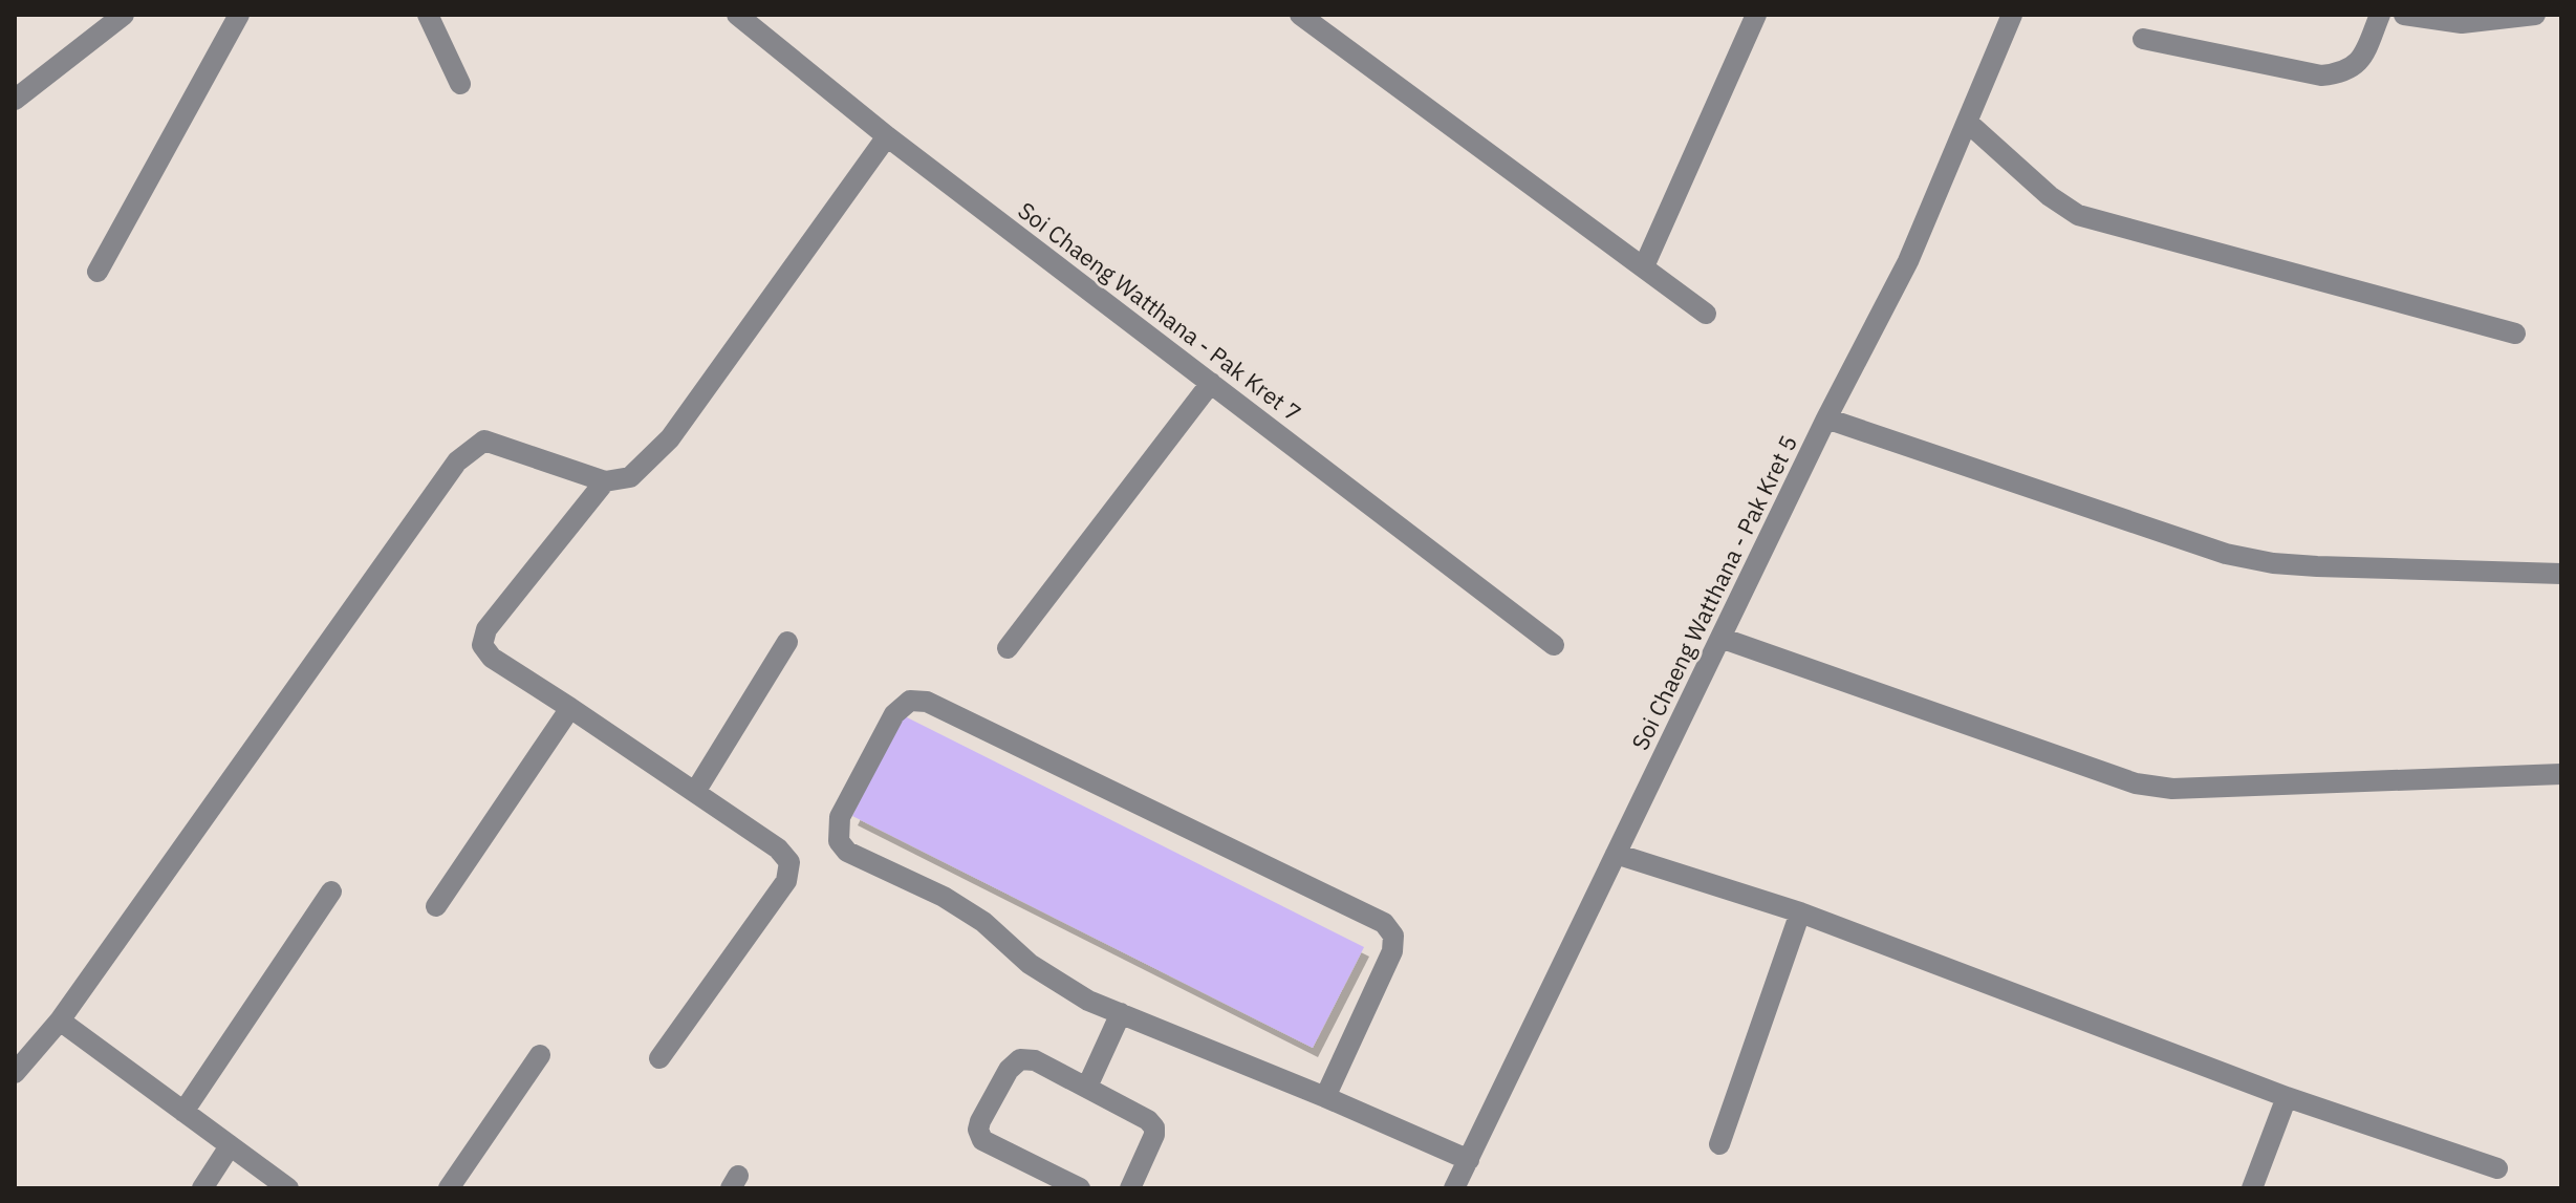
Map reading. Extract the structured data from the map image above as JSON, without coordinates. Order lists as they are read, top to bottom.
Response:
{
  "streets": {
    "street": ["Soi Chaeng Watthana - Pak Kret 7", "Soi Chaeng Watthana - Pak Kret 5"]
  }
}
